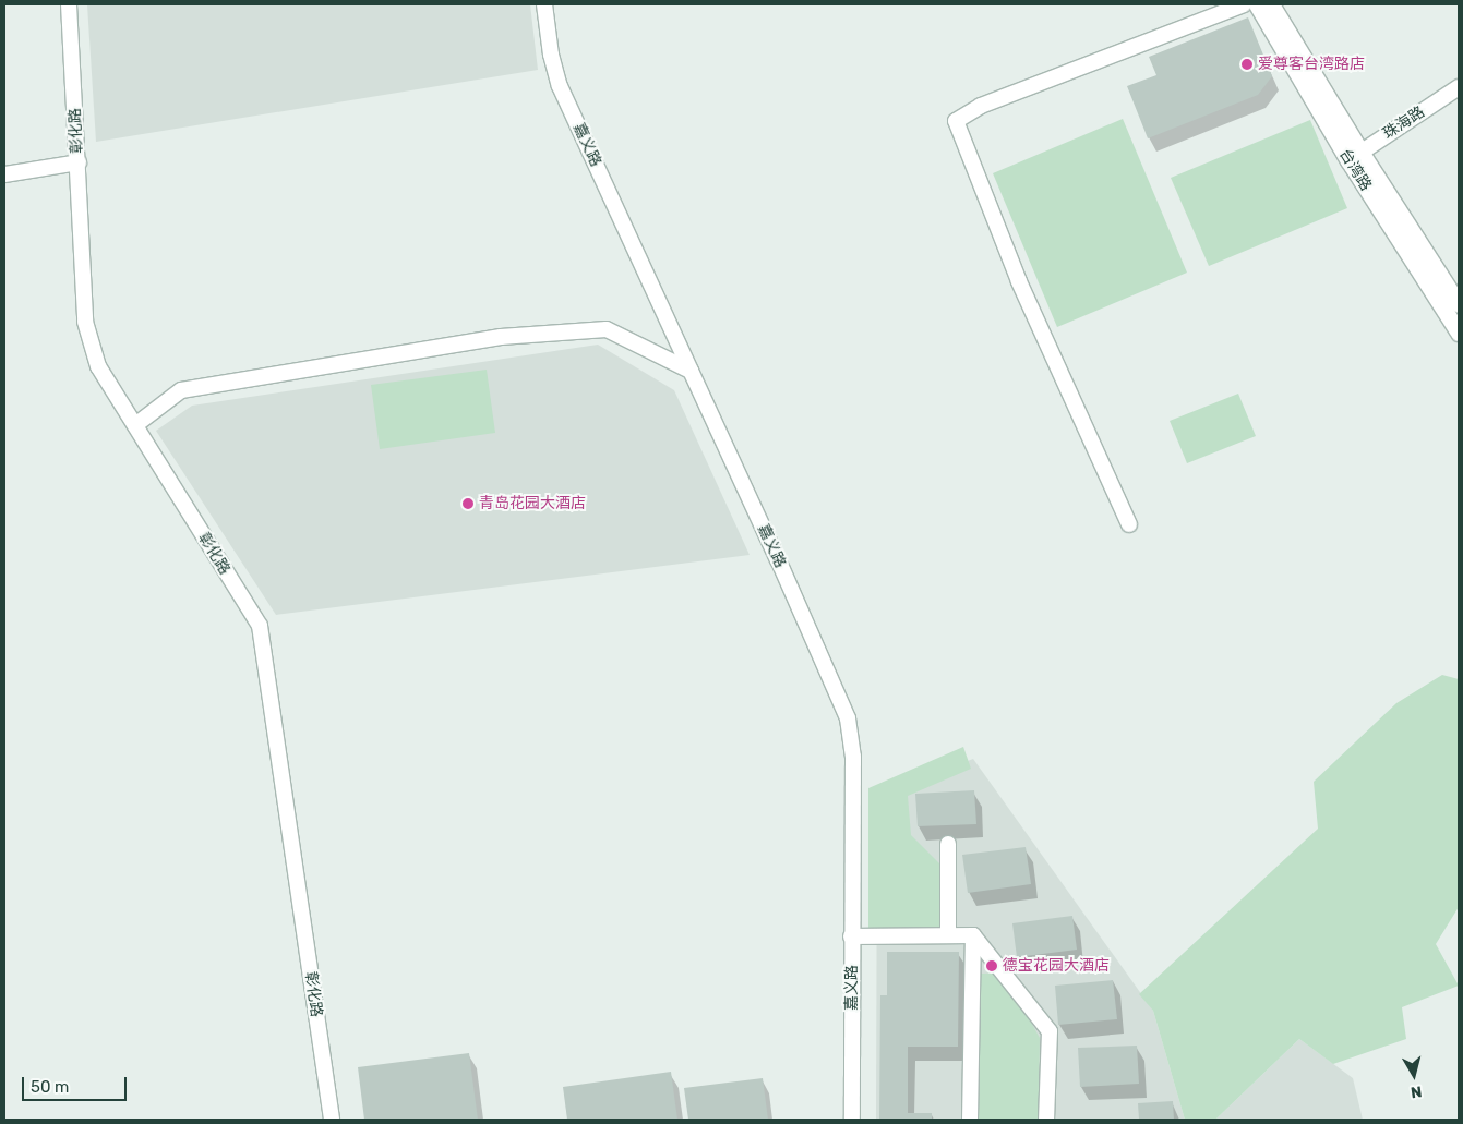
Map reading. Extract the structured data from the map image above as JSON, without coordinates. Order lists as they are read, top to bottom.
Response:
{
  "streets": {
    "street": [
      "珠海路",
      "彰化路",
      "嘉义路",
      "台湾路"
    ]
  },
  "crossings": [
    ["珠海路", "台湾路"]
  ],
  "places": ["爱尊客台湾路店", "青岛花园大酒店", "德宝花园大酒店"],
  "scale_bar": "50 m",
  "north": "bottom"
}
